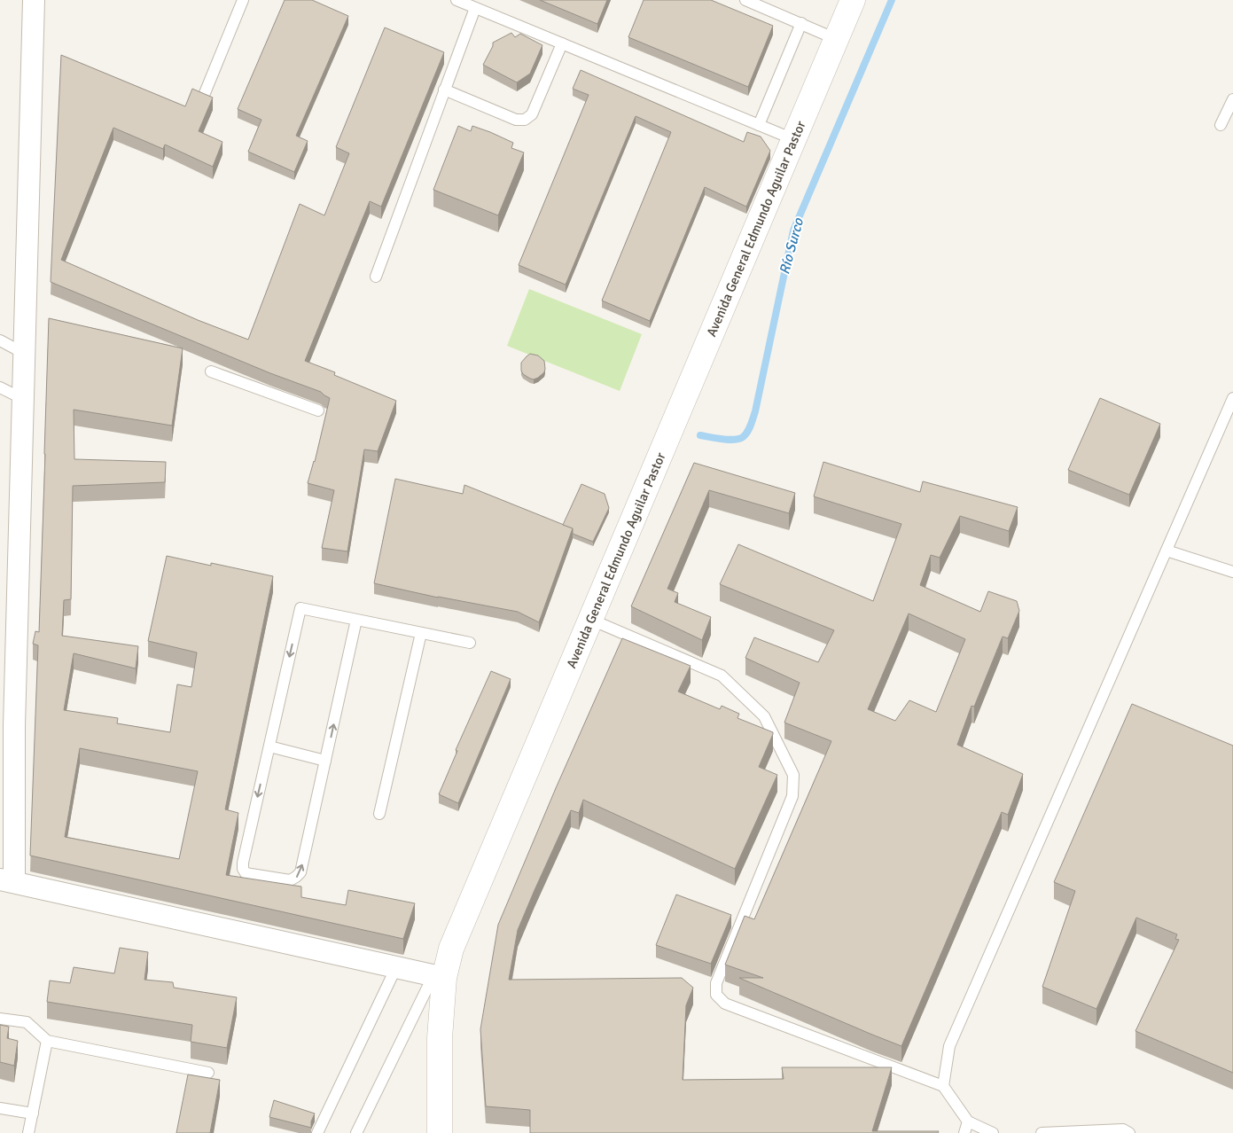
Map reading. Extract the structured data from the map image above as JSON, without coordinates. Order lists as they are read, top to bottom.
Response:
{
  "streets": {
    "street": ["Avenida General Edmundo Aguilar Pastor"]
  },
  "water": ["Río Surco"]
}
